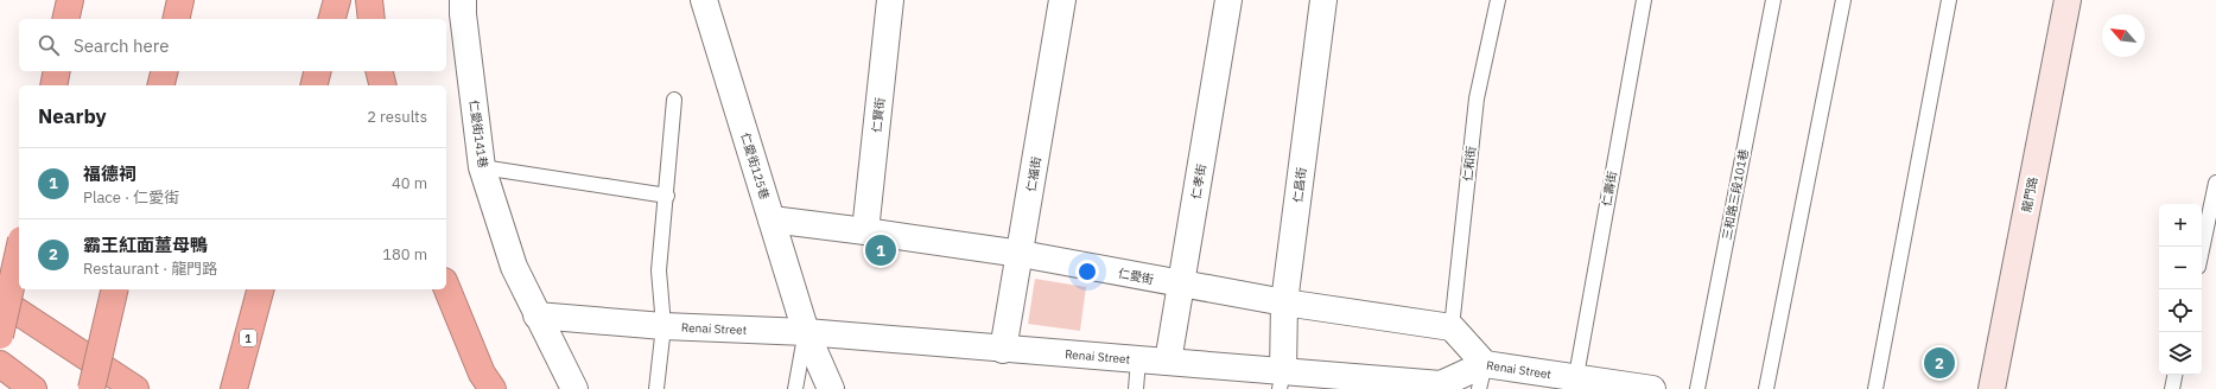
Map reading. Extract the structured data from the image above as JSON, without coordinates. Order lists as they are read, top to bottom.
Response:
{
  "streets": {
    "highway": ["1"],
    "street": [
      "仁賢街",
      "仁愛街141巷",
      "仁愛街125巷",
      "仁福街",
      "仁孝街",
      "仁昌街",
      "龍門路",
      "仁愛街",
      "Renai Street"
    ],
    "lane": ["仁和街", "仁壽街", "三和路三段101巷"]
  },
  "crossings": [
    ["仁賢街", "仁愛街"],
    ["仁愛街141巷", "Renai Street"],
    ["仁和街", "仁愛街"],
    ["仁愛街125巷", "仁愛街"],
    ["仁愛街125巷", "Renai Street"],
    ["仁福街", "仁愛街"],
    ["仁福街", "Renai Street"],
    ["仁孝街", "仁愛街"],
    ["仁孝街", "Renai Street"],
    ["仁昌街", "仁愛街"],
    ["仁昌街", "Renai Street"],
    ["仁壽街", "Renai Street"]
  ],
  "north": "top left",
  "page": {
    "search": "Search here",
    "heading": ["Nearby", "2 results"],
    "list": [
      {
        "mark": "1",
        "name": "福德祠",
        "note": "Place · 仁愛街",
        "value": "40 m"
      },
      {
        "mark": "2",
        "name": "霸王紅面薑母鴨",
        "note": "Restaurant · 龍門路",
        "value": "180 m"
      }
    ],
    "map_buttons": ["+", "−"],
    "pins": ["1", "2"]
  }
}
